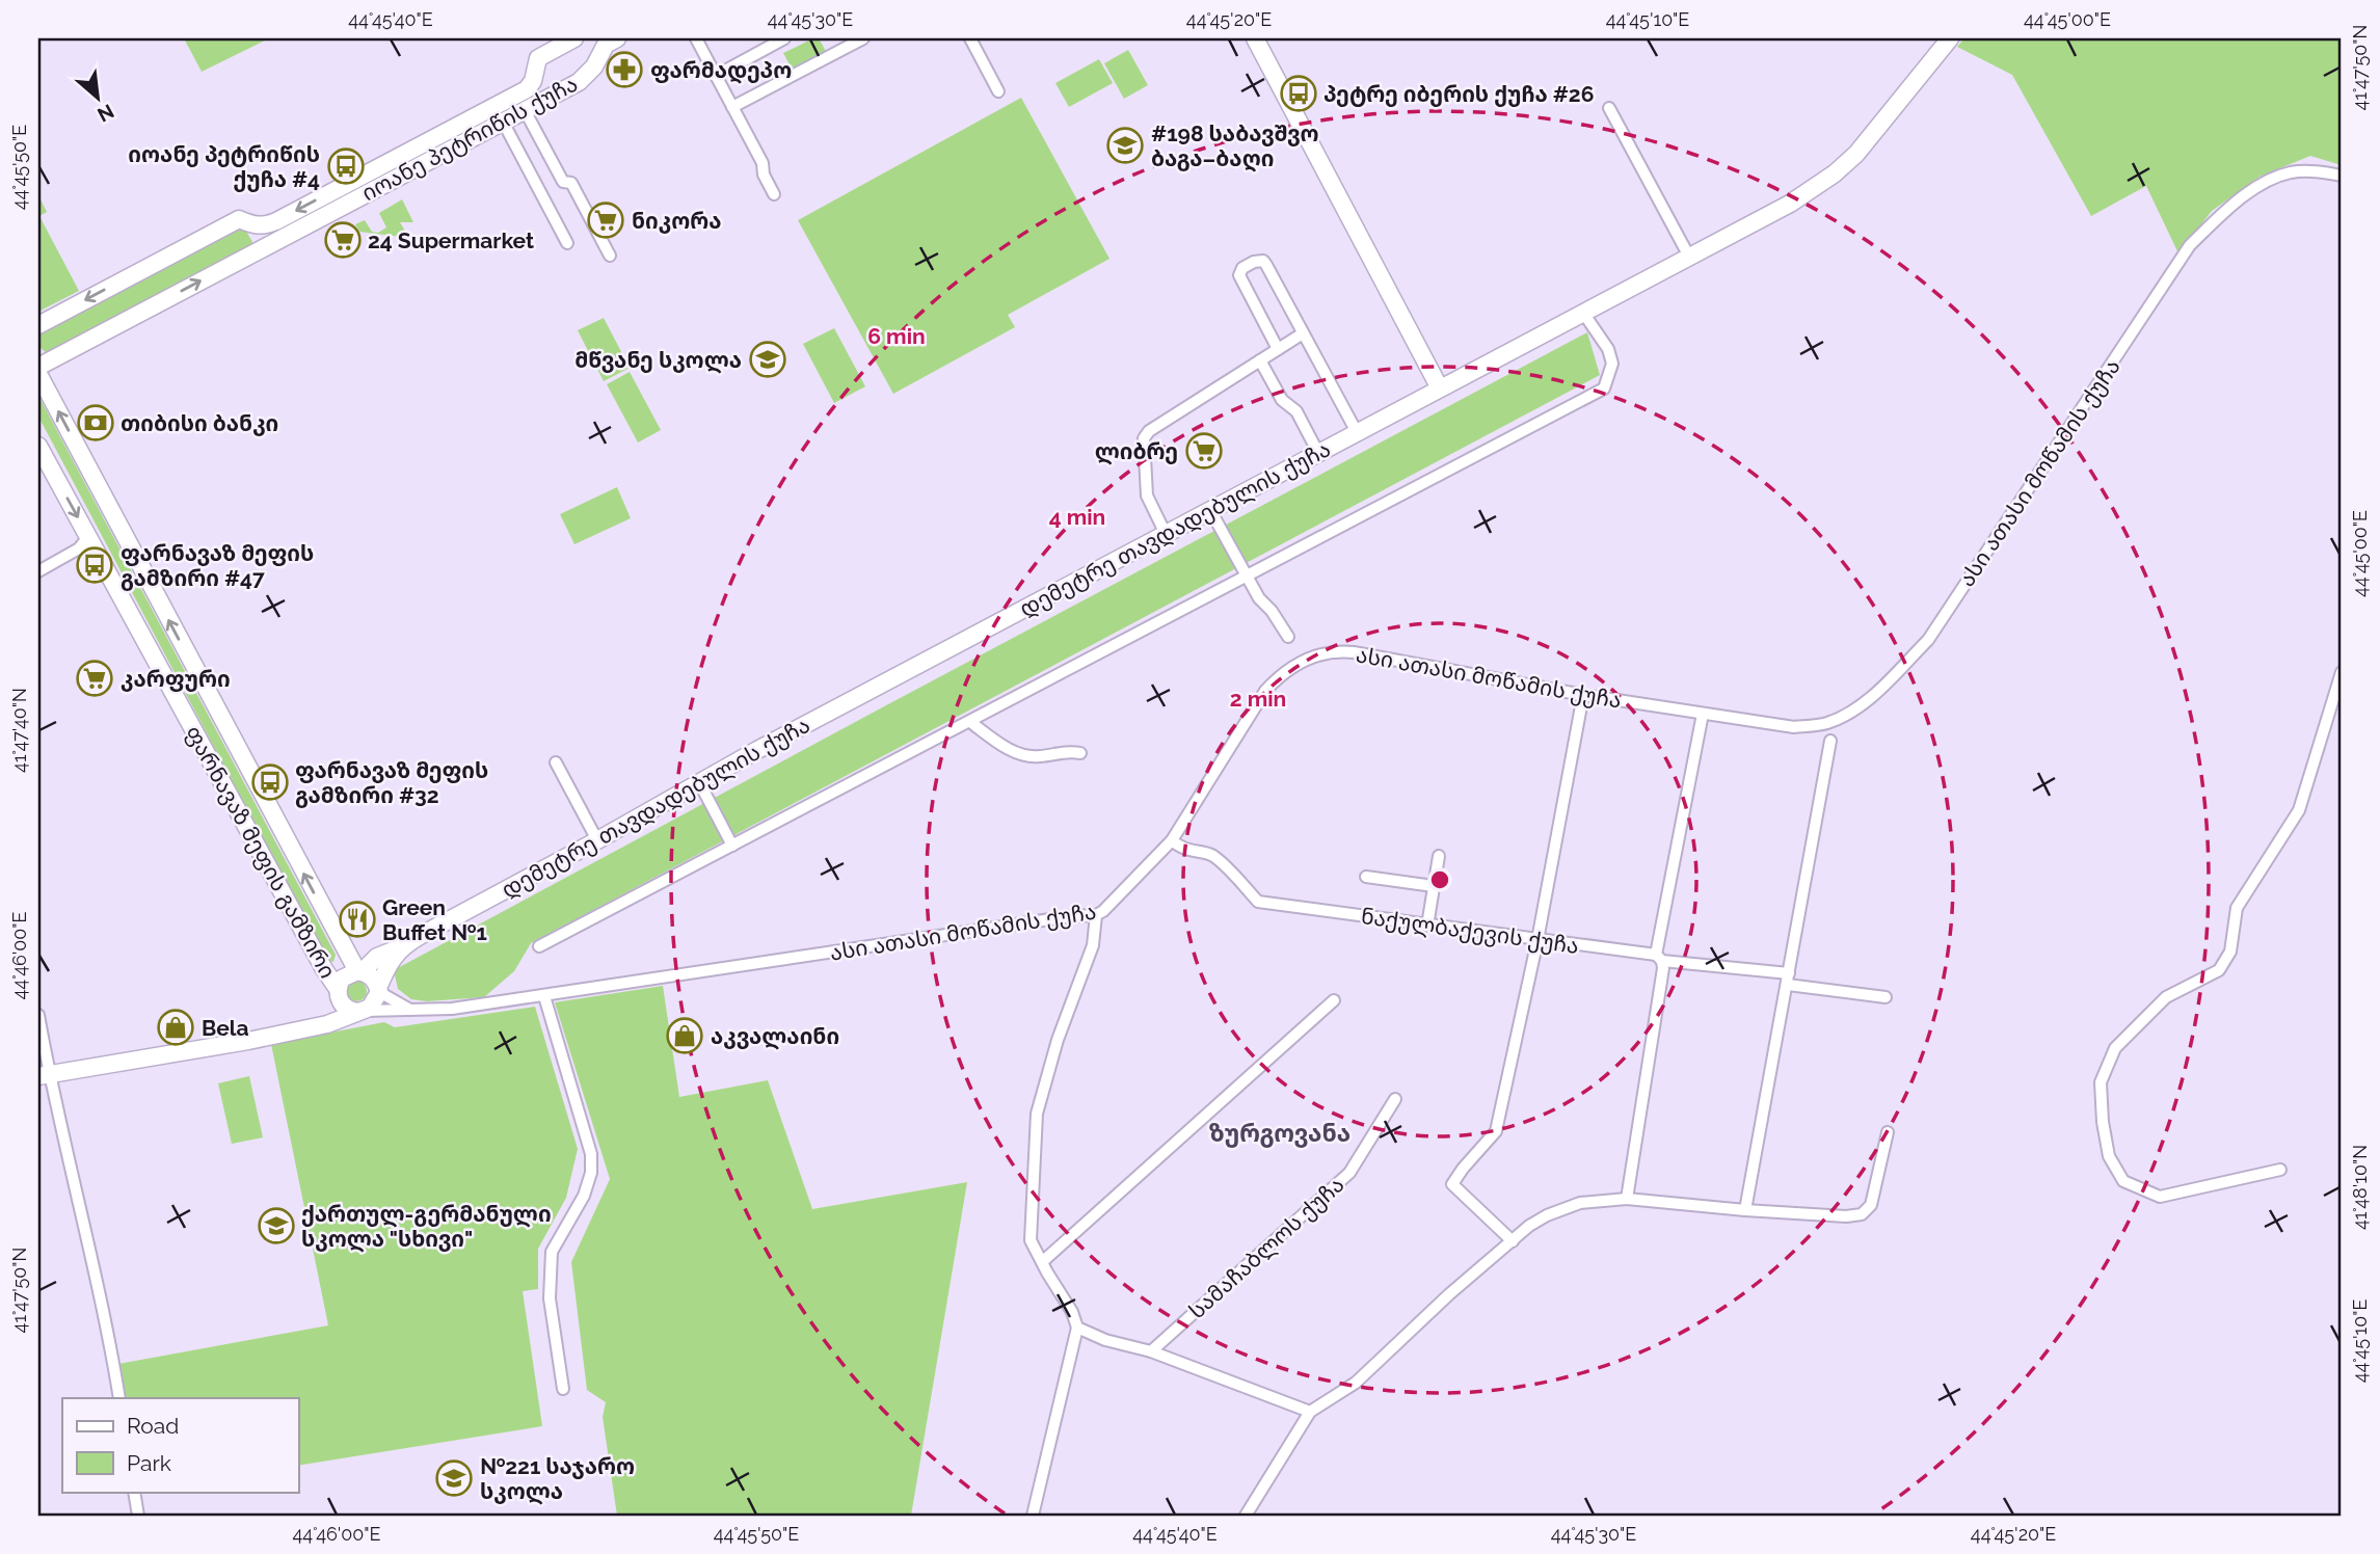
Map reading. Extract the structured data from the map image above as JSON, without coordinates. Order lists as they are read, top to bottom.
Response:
{
  "streets": {
    "main road": ["იოანე პეტრიწის ქუჩა", "დემეტრე თავდადებულის ქუჩა", "ფარნავაზ მეფის გამზირი"],
    "street": ["ასი ათასი მოწამის ქუჩა", "ნაქულბაქევის ქუჩა", "სამაჩაბლოს ქუჩა"]
  },
  "crossings": [
    ["ასი ათასი მოწამის ქუჩა", "დემეტრე თავდადებულის ქუჩა"],
    ["ასი ათასი მოწამის ქუჩა", "ფარნავაზ მეფის გამზირი"],
    ["ასი ათასი მოწამის ქუჩა", "ნაქულბაქევის ქუჩა"],
    ["დემეტრე თავდადებულის ქუჩა", "ფარნავაზ მეფის გამზირი"]
  ],
  "districts": ["ზურგოვანა"],
  "places": {
    "pharmacy": ["ფარმადეპო"],
    "bus stop": [
      "პეტრე იბერის ქუჩა #26",
      "იოანე პეტრიწის ქუჩა #4",
      "ფარნავაზ მეფის გამზირი #47",
      "ფარნავაზ მეფის გამზირი #32"
    ],
    "school or university": [
      "#198 საბავშვო ბაგა–ბაღი",
      "მწვანე სკოლა",
      "ქართულ-გერმანული სკოლა \"სხივი\"",
      "№221 საჯარო სკოლა"
    ],
    "supermarket": [
      "ნიკორა",
      "24 Supermarket",
      "ლიბრე",
      "კარფური"
    ],
    "bank": ["თიბისი ბანკი"],
    "restaurant": ["Green Buffet №1"],
    "shop": ["Bela", "აკვალაინი"]
  },
  "legend": ["Road", "Park"],
  "north": "bottom right",
  "coordinates": [
    "44°45'40\"E",
    "44°45'30\"E",
    "44°45'20\"E",
    "44°45'10\"E",
    "44°45'00\"E",
    "41°47'50\"N",
    "44°45'50\"E",
    "41°47'40\"N",
    "44°46'00\"E",
    "41°48'10\"N"
  ],
  "rings": ["6 min", "4 min", "2 min"]
}
